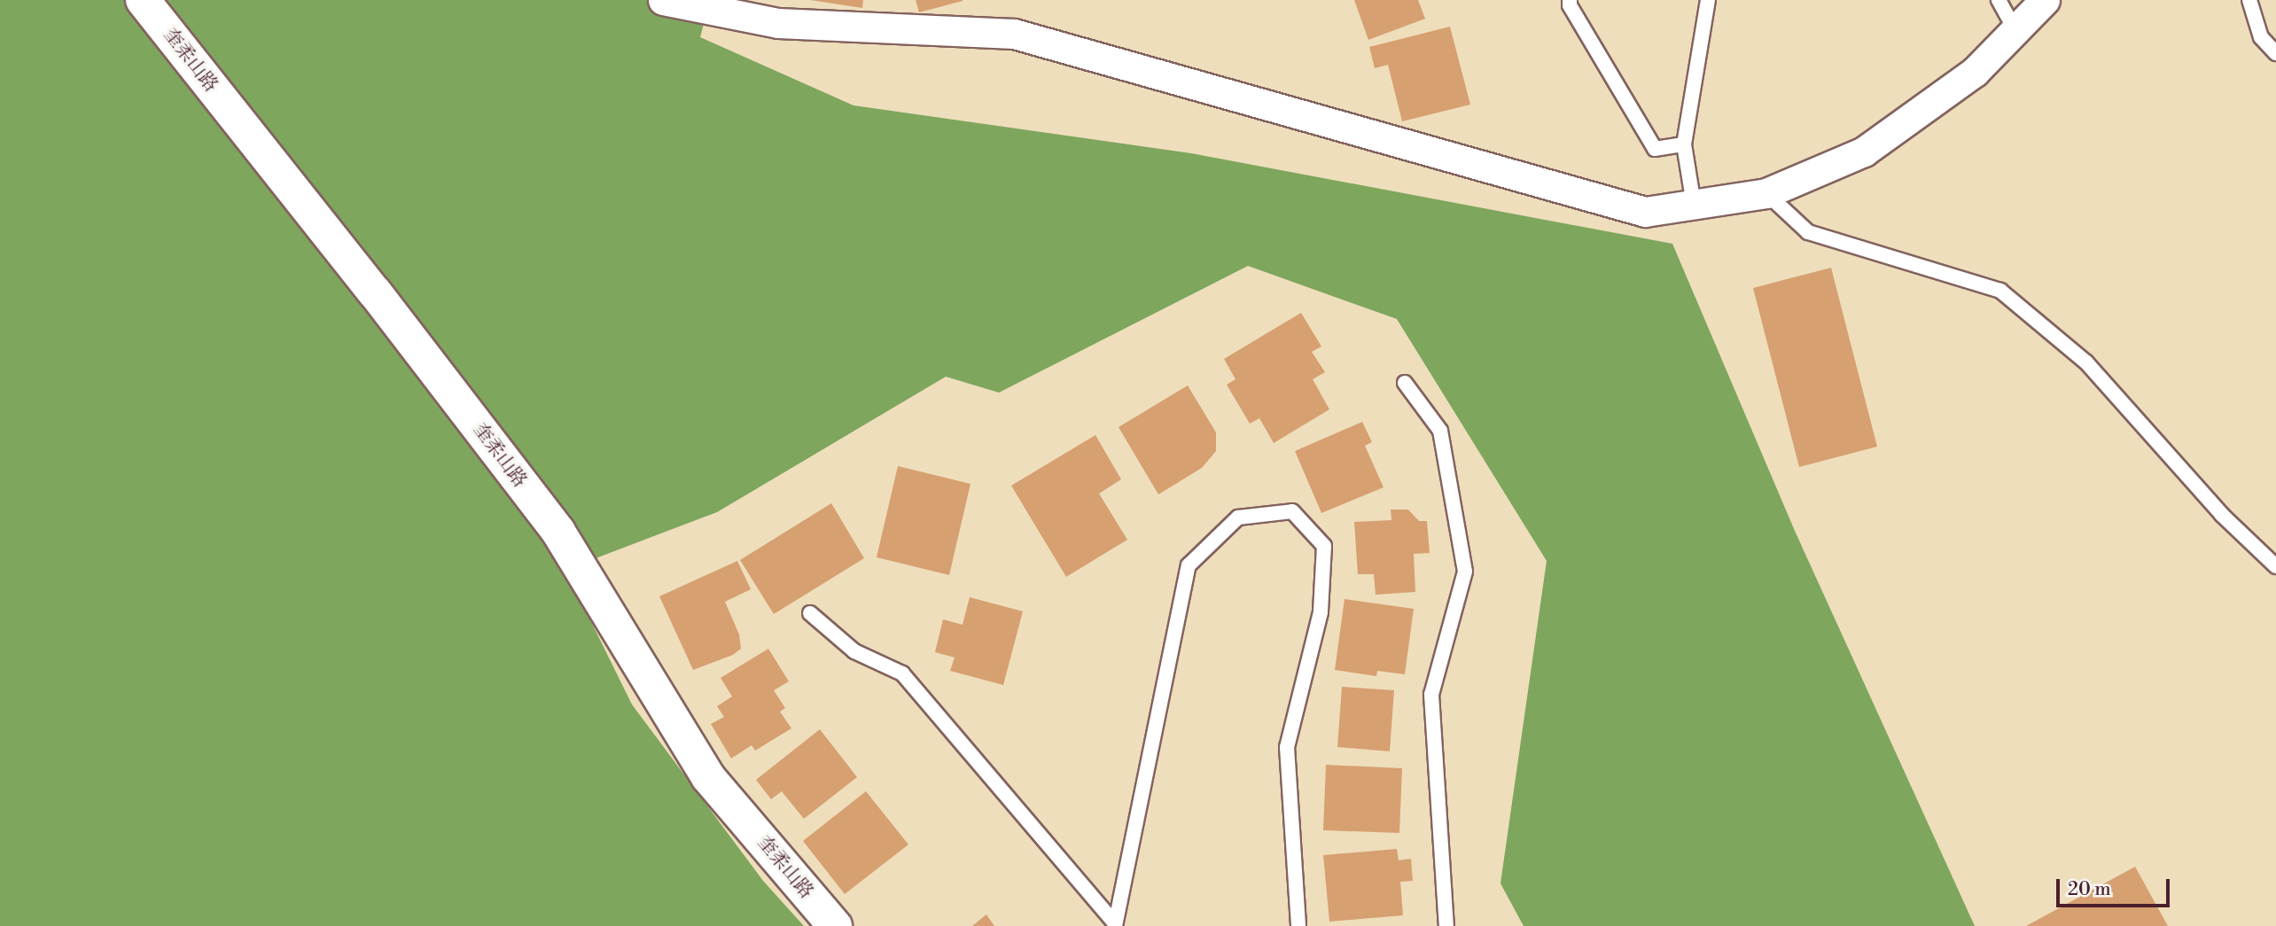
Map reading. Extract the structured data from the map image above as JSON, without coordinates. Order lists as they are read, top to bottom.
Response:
{
  "streets": {
    "street": ["奎柔山路"]
  },
  "scale_bar": "20 m"
}
